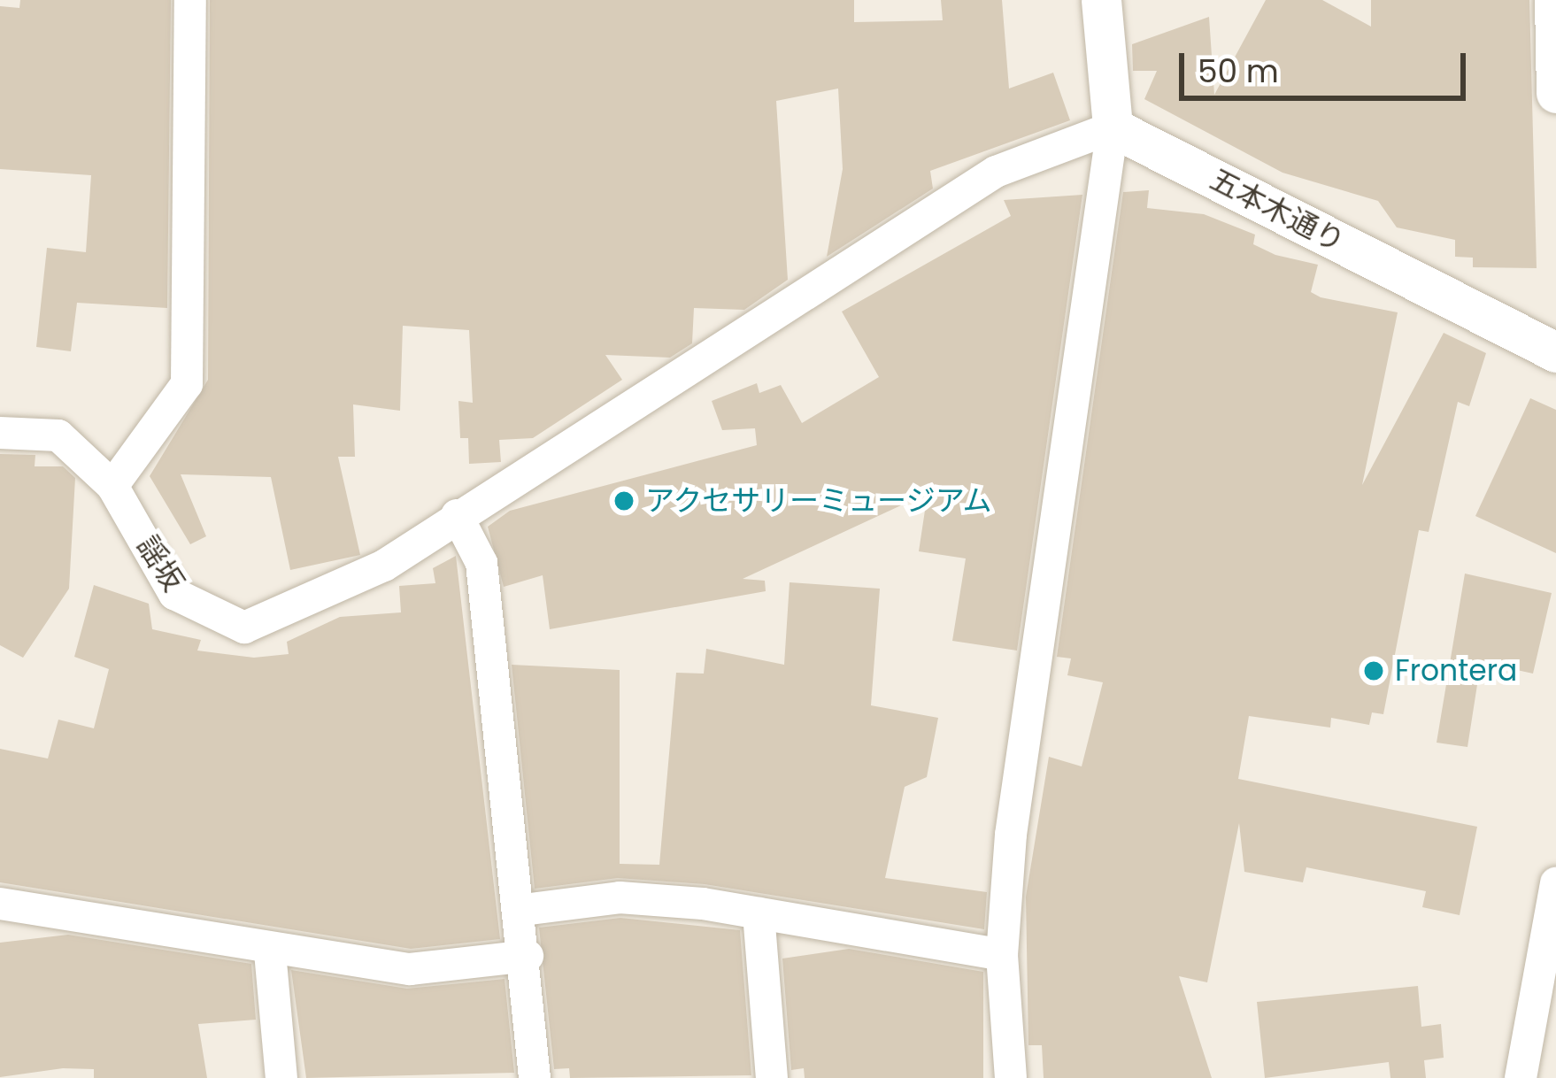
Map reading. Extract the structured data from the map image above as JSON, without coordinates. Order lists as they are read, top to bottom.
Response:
{
  "streets": {
    "street": ["五本木通り", "謡坂"]
  },
  "crossings": [
    ["五本木通り", "謡坂"]
  ],
  "places": ["アクセサリーミュージアム", "Frontera"],
  "scale_bar": "50 m"
}
